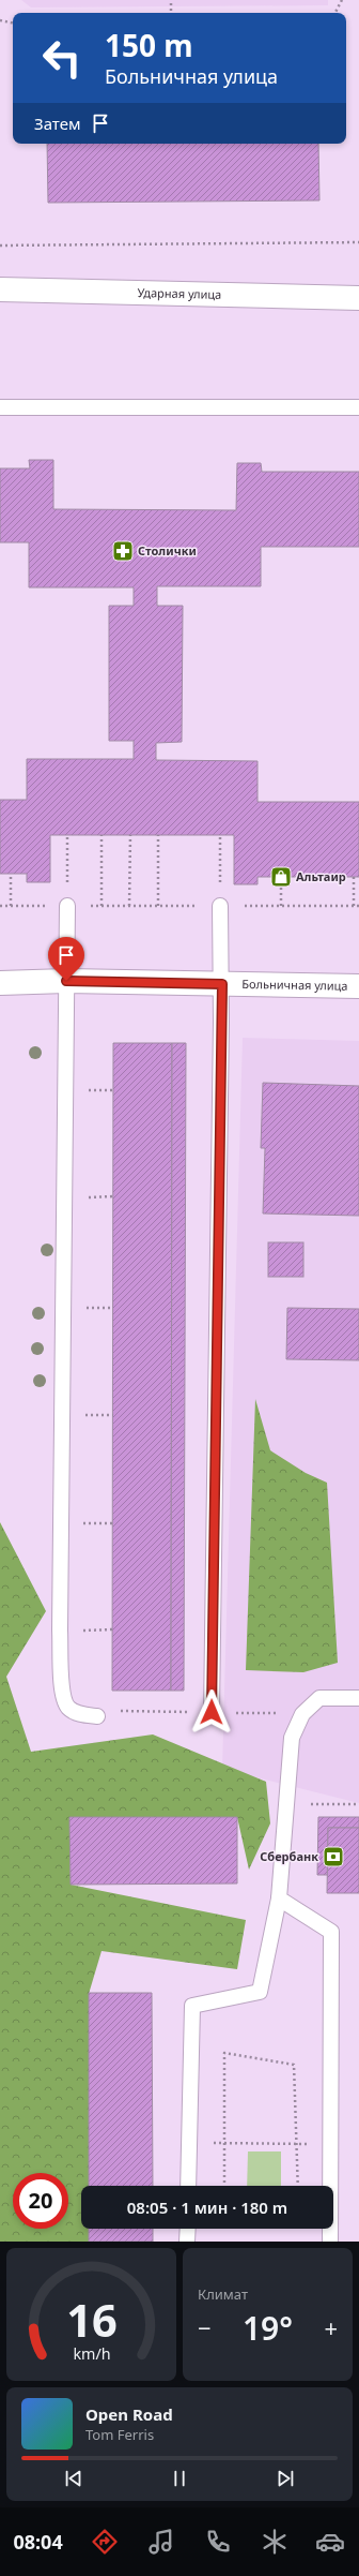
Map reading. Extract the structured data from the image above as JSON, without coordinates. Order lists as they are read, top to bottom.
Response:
{
  "streets": {
    "street": ["Ударная улица", "Больничная улица"]
  },
  "places": {
    "pharmacy": ["Столички"],
    "shop": ["Альтаир"],
    "bank": ["Сбербанк"]
  },
  "page": {
    "turn": ["150 m", "Больничная улица"],
    "then": "Затем",
    "limit": "20",
    "trip": "08:05 · 1 мин · 180 m",
    "tile": "Климат",
    "heat": ["−", "19°", "+"],
    "song": ["Open Road", "Tom Ferris"],
    "tabs": "08:04",
    "gauge": ["16", "km/h"]
  }
}
